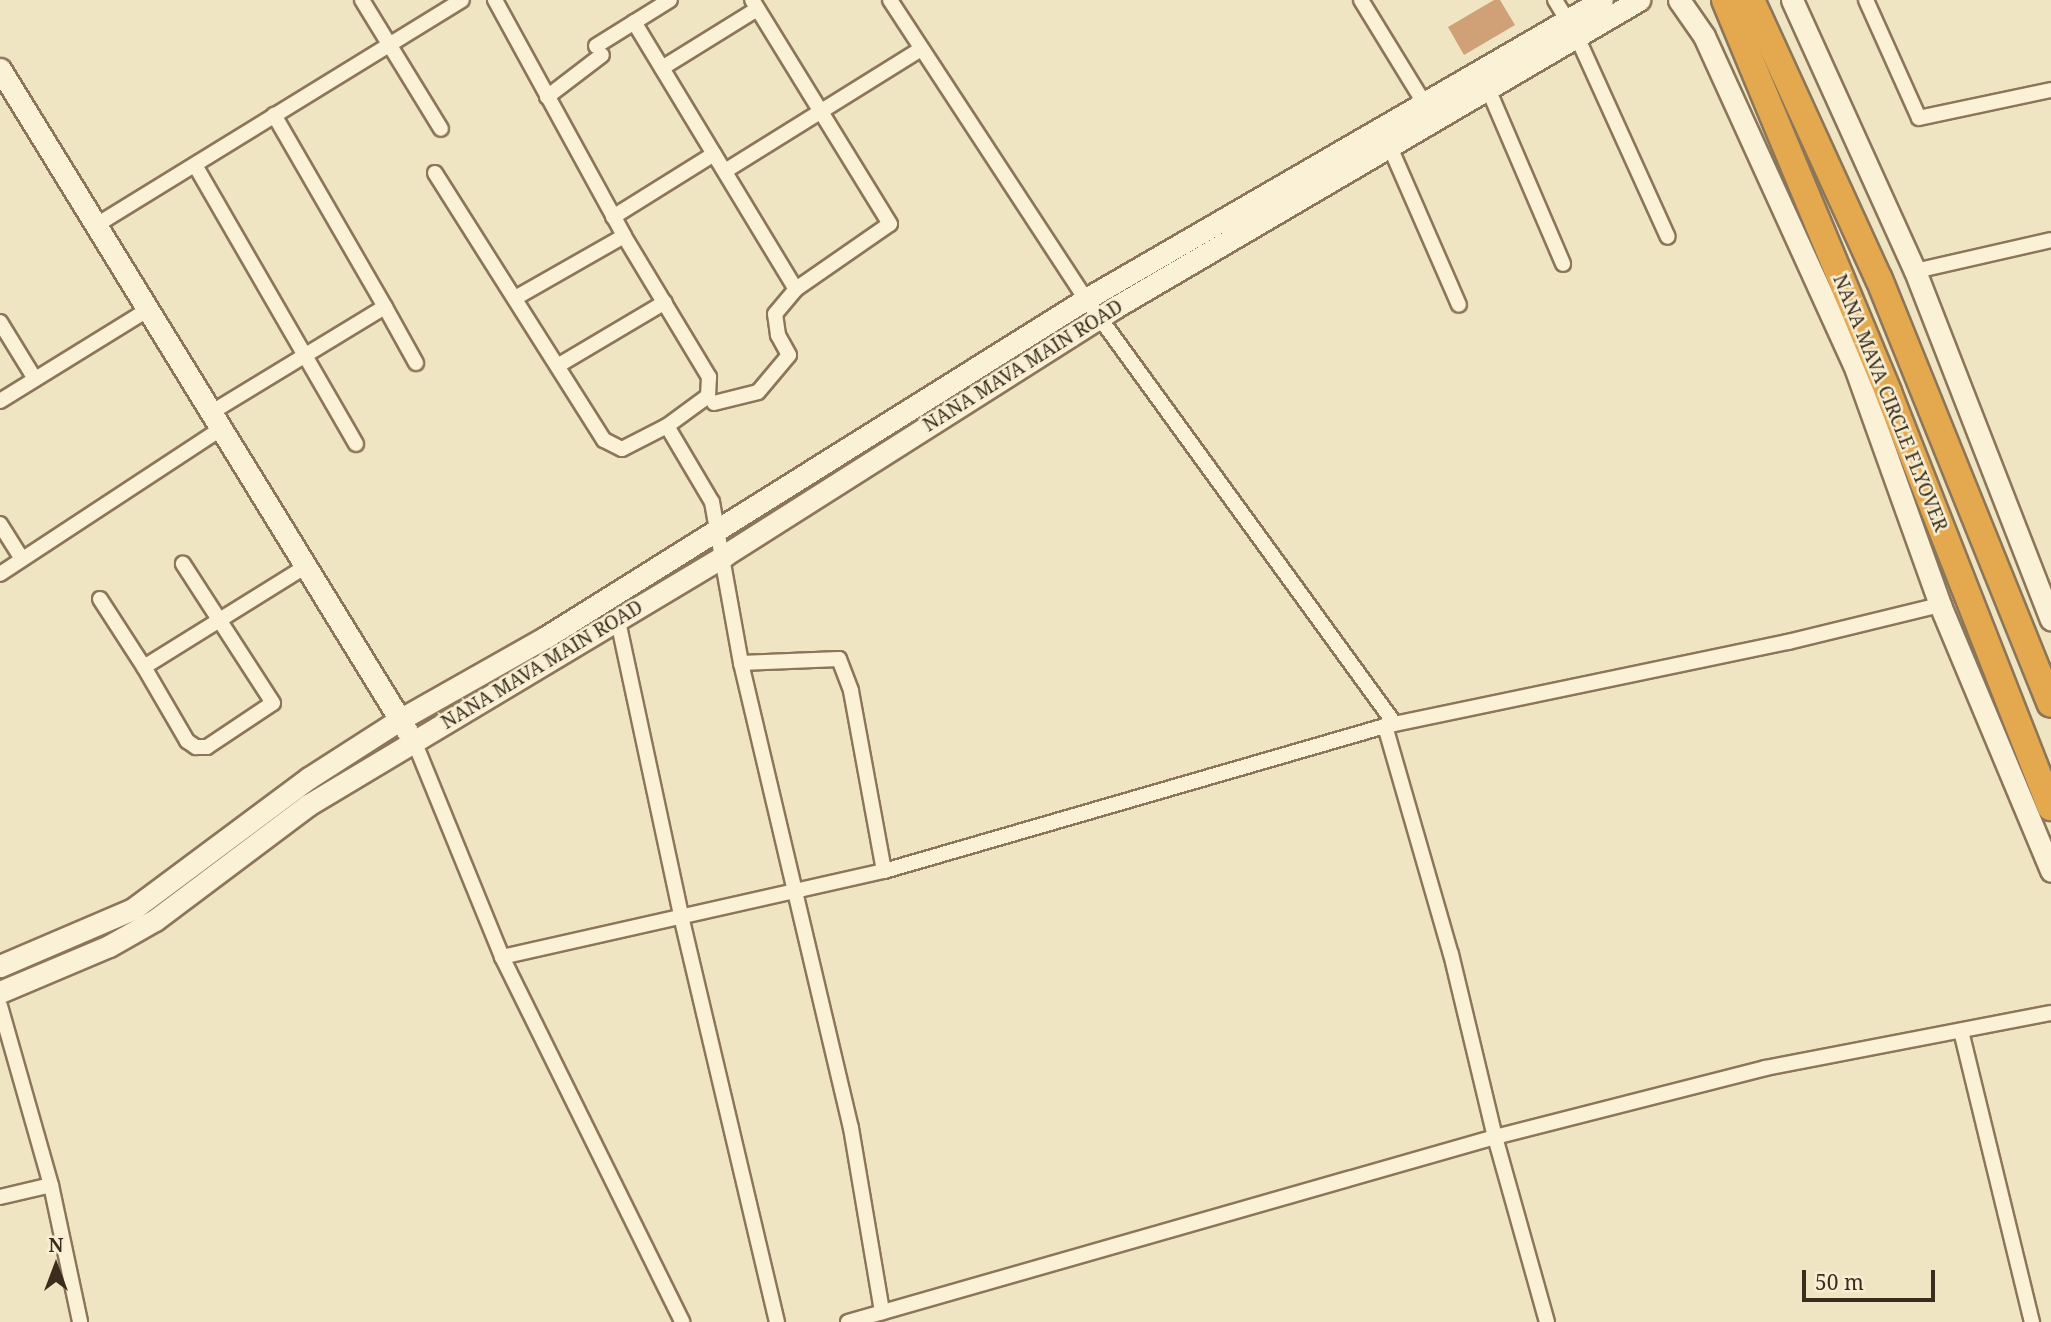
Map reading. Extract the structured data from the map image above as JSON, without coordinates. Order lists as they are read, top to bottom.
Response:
{
  "streets": {
    "highway": ["NANA MAVA CIRCLE FLYOVER"],
    "street": ["NANA MAVA MAIN ROAD"]
  },
  "scale_bar": "50 m",
  "north": "top"
}
